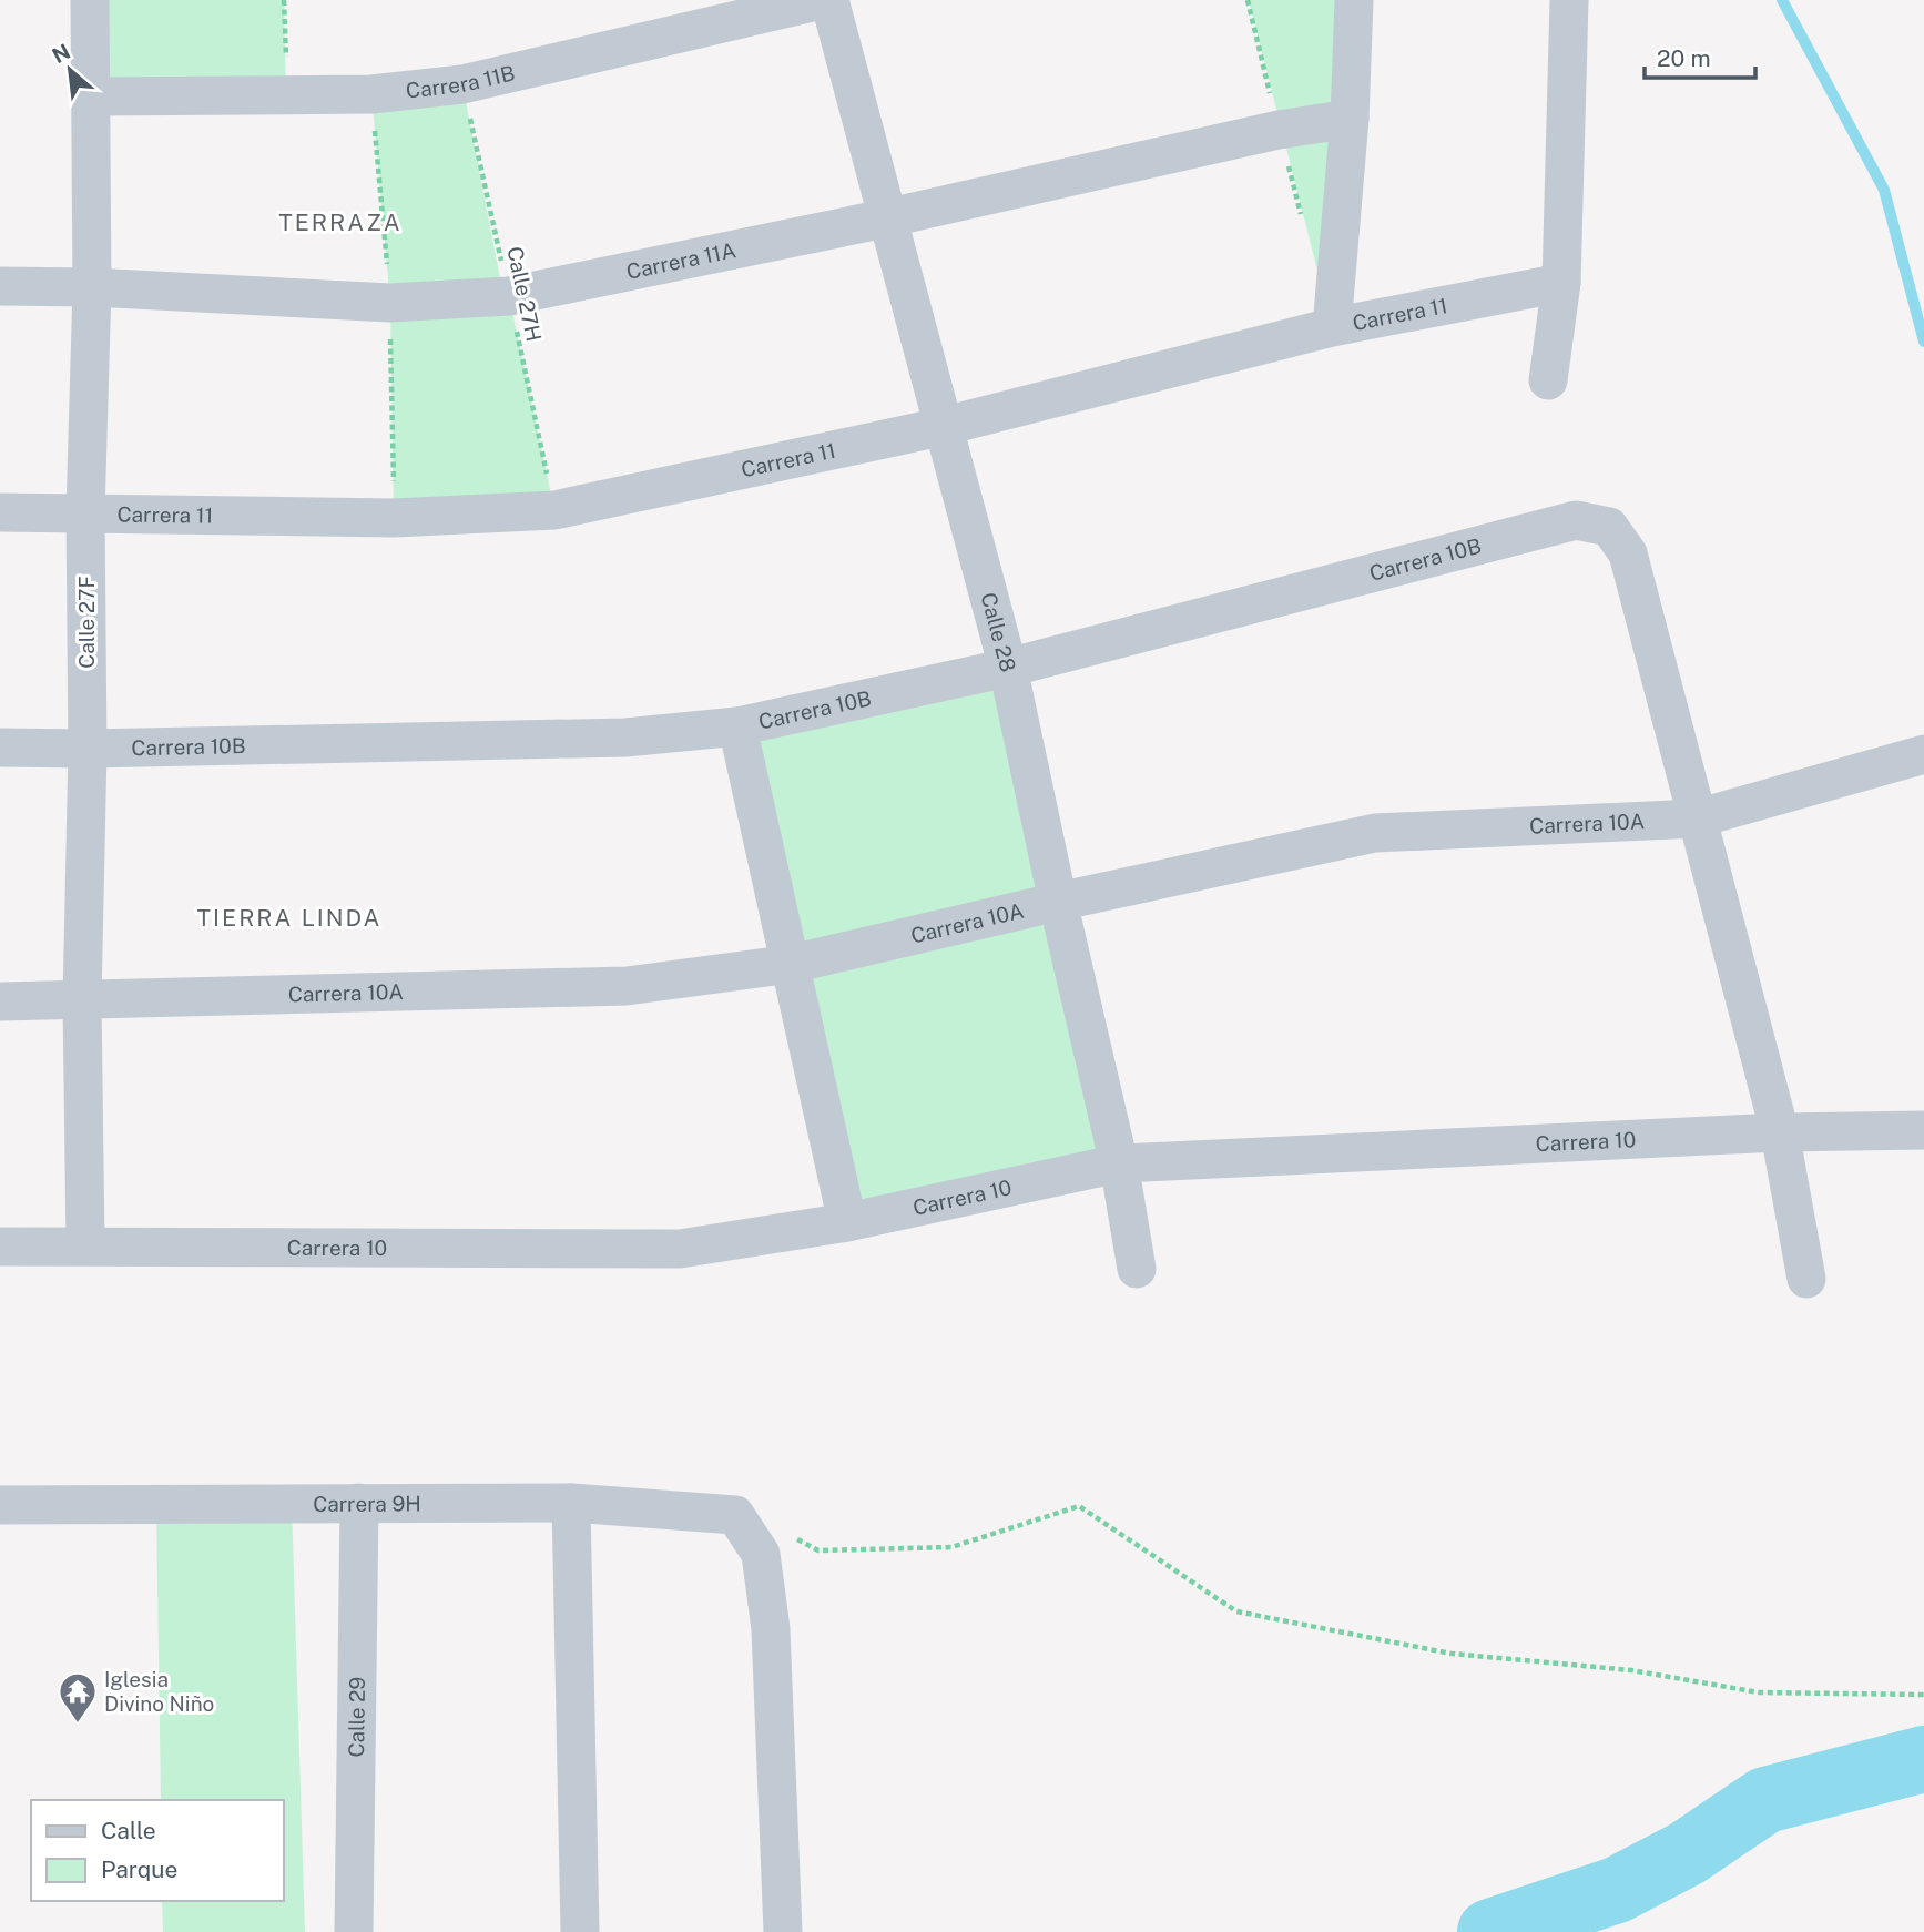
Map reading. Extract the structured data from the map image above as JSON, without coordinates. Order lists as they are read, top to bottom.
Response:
{
  "streets": {
    "street": [
      "Carrera 11B",
      "Carrera 11A",
      "Carrera 11",
      "Carrera 10B",
      "Calle 27F",
      "Calle 28",
      "Carrera 10A",
      "Carrera 10",
      "Carrera 9H",
      "Calle 29"
    ],
    "path": ["Calle 27H"]
  },
  "crossings": [
    ["Carrera 11B", "Calle 27H"],
    ["Carrera 11B", "Calle 27F"],
    ["Carrera 11A", "Calle 27H"],
    ["Carrera 11A", "Calle 27F"],
    ["Carrera 11A", "Calle 28"],
    ["Calle 27H", "Carrera 11"],
    ["Carrera 11", "Calle 27F"],
    ["Carrera 11", "Calle 28"],
    ["Carrera 10B", "Calle 27F"],
    ["Carrera 10B", "Calle 28"],
    ["Carrera 10B", "Carrera 10A"],
    ["Calle 27F", "Carrera 10A"],
    ["Calle 27F", "Carrera 10"],
    ["Calle 28", "Carrera 10A"],
    ["Calle 28", "Carrera 10"],
    ["Carrera 9H", "Calle 29"]
  ],
  "districts": ["TERRAZA", "TIERRA LINDA"],
  "places": {
    "temple": ["Iglesia Divino Niño"]
  },
  "legend": ["Calle", "Parque"],
  "scale_bar": "20 m",
  "north": "top left"
}
